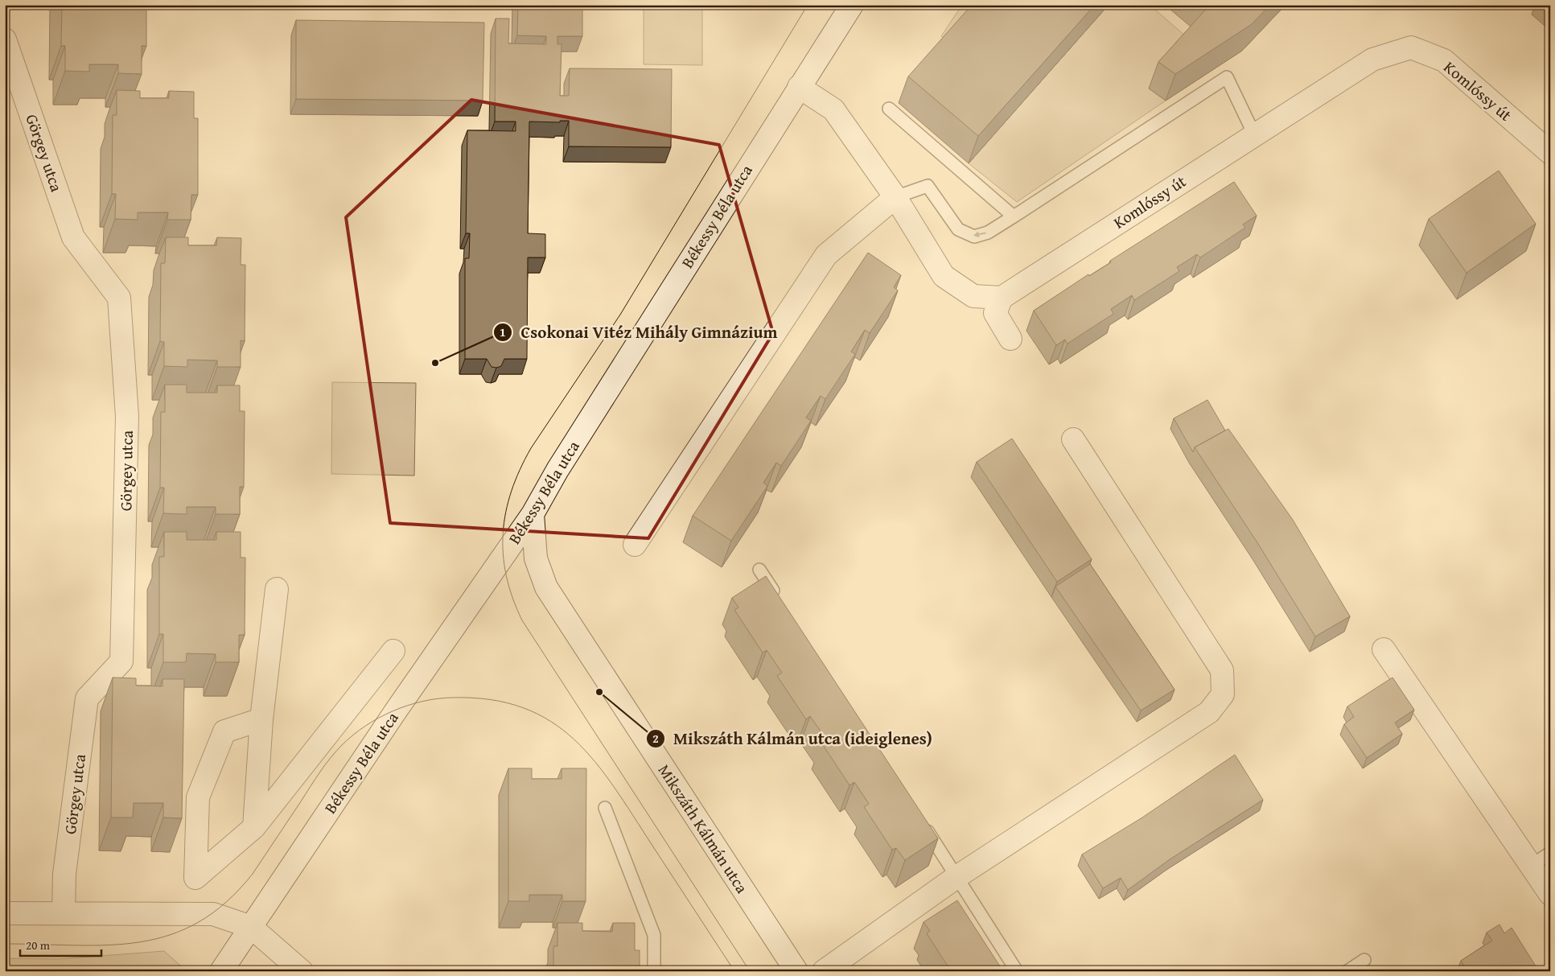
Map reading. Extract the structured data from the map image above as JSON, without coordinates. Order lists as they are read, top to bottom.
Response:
{
  "streets": {
    "street": [
      "Komlóssy út",
      "Görgey utca",
      "Békessy Béla utca",
      "Mikszáth Kálmán utca"
    ]
  },
  "crossings": [
    ["Békessy Béla utca", "Mikszáth Kálmán utca"]
  ],
  "places": ["Csokonai Vitéz Mihály Gimnázium", "Mikszáth Kálmán utca (ideiglenes)"],
  "scale_bar": "20 m"
}
